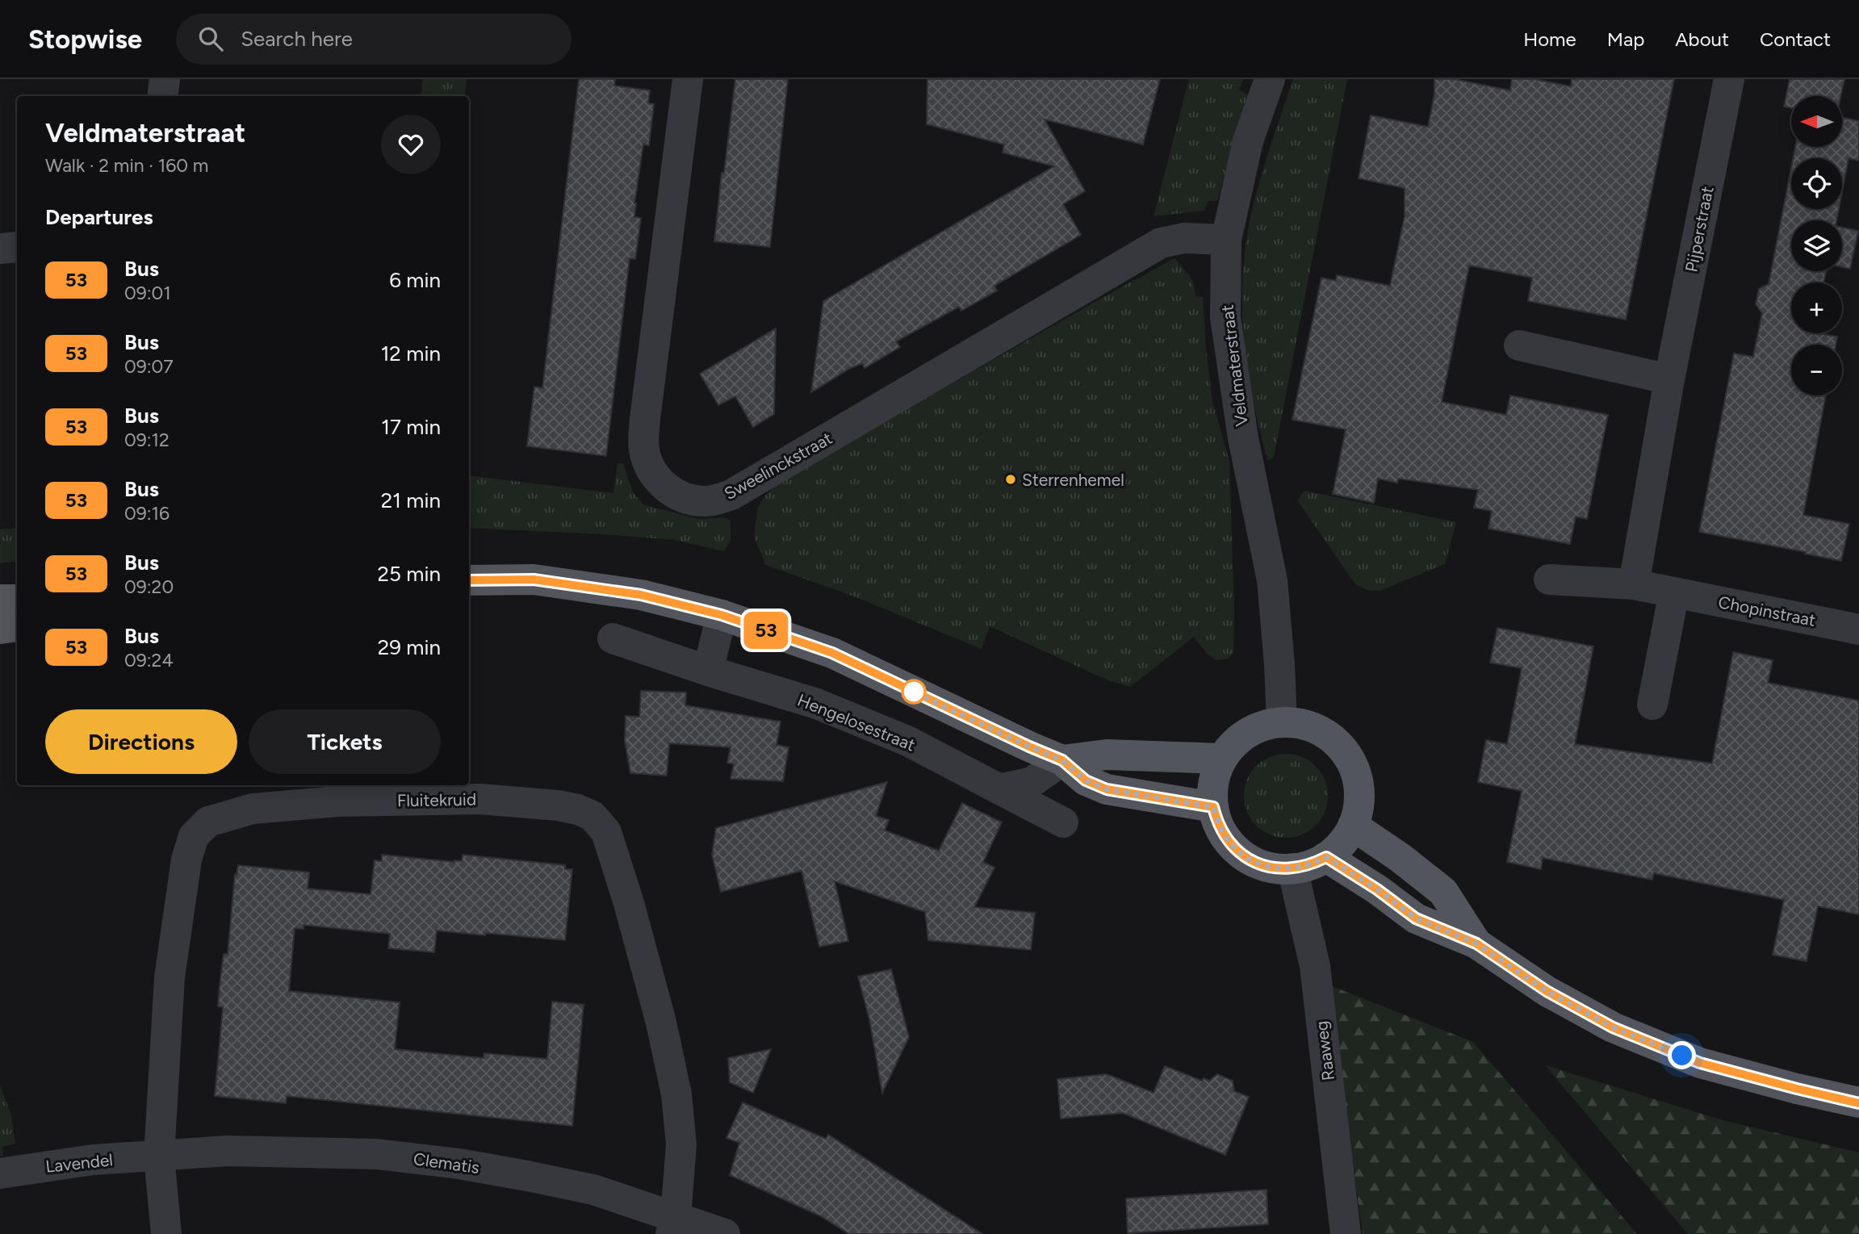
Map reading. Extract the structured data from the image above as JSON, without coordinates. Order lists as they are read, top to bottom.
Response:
{
  "streets": {
    "street": [
      "Pijperstraat",
      "Veldmaterstraat",
      "Sweelinckstraat",
      "Chopinstraat",
      "Hengelosestraat",
      "Fluitekruid",
      "Raaweg",
      "Lavendel",
      "Clematis"
    ]
  },
  "crossings": [
    ["Pijperstraat", "Chopinstraat"],
    ["Veldmaterstraat", "Sweelinckstraat"],
    ["Veldmaterstraat", "Raaweg"],
    ["Fluitekruid", "Lavendel"],
    ["Fluitekruid", "Clematis"],
    ["Lavendel", "Clematis"]
  ],
  "places": ["Sterrenhemel"],
  "lines": ["bus line 53"],
  "north": "left",
  "page": {
    "header": "Stopwise",
    "search": "Search here",
    "nav": [
      "Home",
      "Map",
      "About",
      "Contact"
    ],
    "on_map": "53",
    "map_buttons": ["+", "−"],
    "heading": [
      ["Veldmaterstraat", "Walk · 2 min · 160 m"],
      "Departures"
    ],
    "list": [
      {
        "mark": "53",
        "name": "Bus",
        "note": "09:01",
        "value": "6 min"
      },
      {
        "mark": "53",
        "name": "Bus",
        "note": "09:07",
        "value": "12 min"
      },
      {
        "mark": "53",
        "name": "Bus",
        "note": "09:12",
        "value": "17 min"
      },
      {
        "mark": "53",
        "name": "Bus",
        "note": "09:16",
        "value": "21 min"
      },
      {
        "mark": "53",
        "name": "Bus",
        "note": "09:20",
        "value": "25 min"
      },
      {
        "mark": "53",
        "name": "Bus",
        "note": "09:24",
        "value": "29 min"
      }
    ],
    "buttons": ["Directions", "Tickets"]
  }
}
